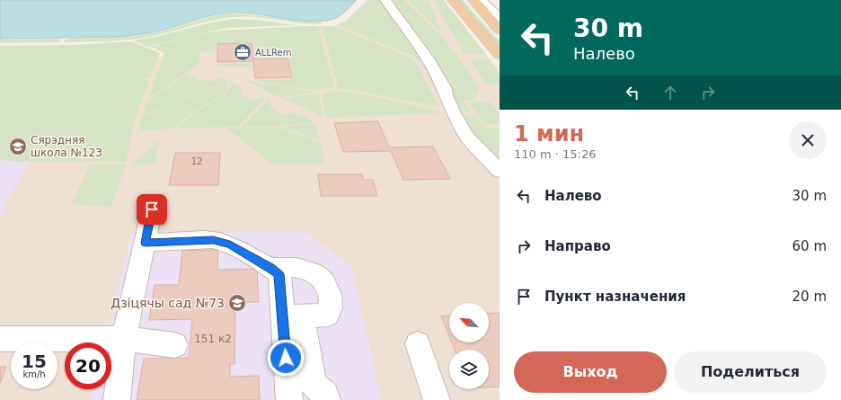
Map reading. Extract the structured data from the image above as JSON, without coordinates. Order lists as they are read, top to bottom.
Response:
{
  "places": {
    "office": ["ALLRem"],
    "school or university": ["Сярэдняя школа №123", "Дзіцячы сад №73"]
  },
  "house_numbers": ["12", "151 к2"],
  "north": "top left",
  "page": {
    "turn": ["30 m", "Налево"],
    "heading": ["1 мин", "110 m · 15:26"],
    "list": [
      {
        "name": "Налево",
        "value": "30 m"
      },
      {
        "name": "Направо",
        "value": "60 m"
      },
      {
        "name": "Пункт назначения",
        "value": "20 m"
      }
    ],
    "speed": "15 km/h",
    "limit": "20",
    "buttons": ["Выход", "Поделиться"]
  }
}
